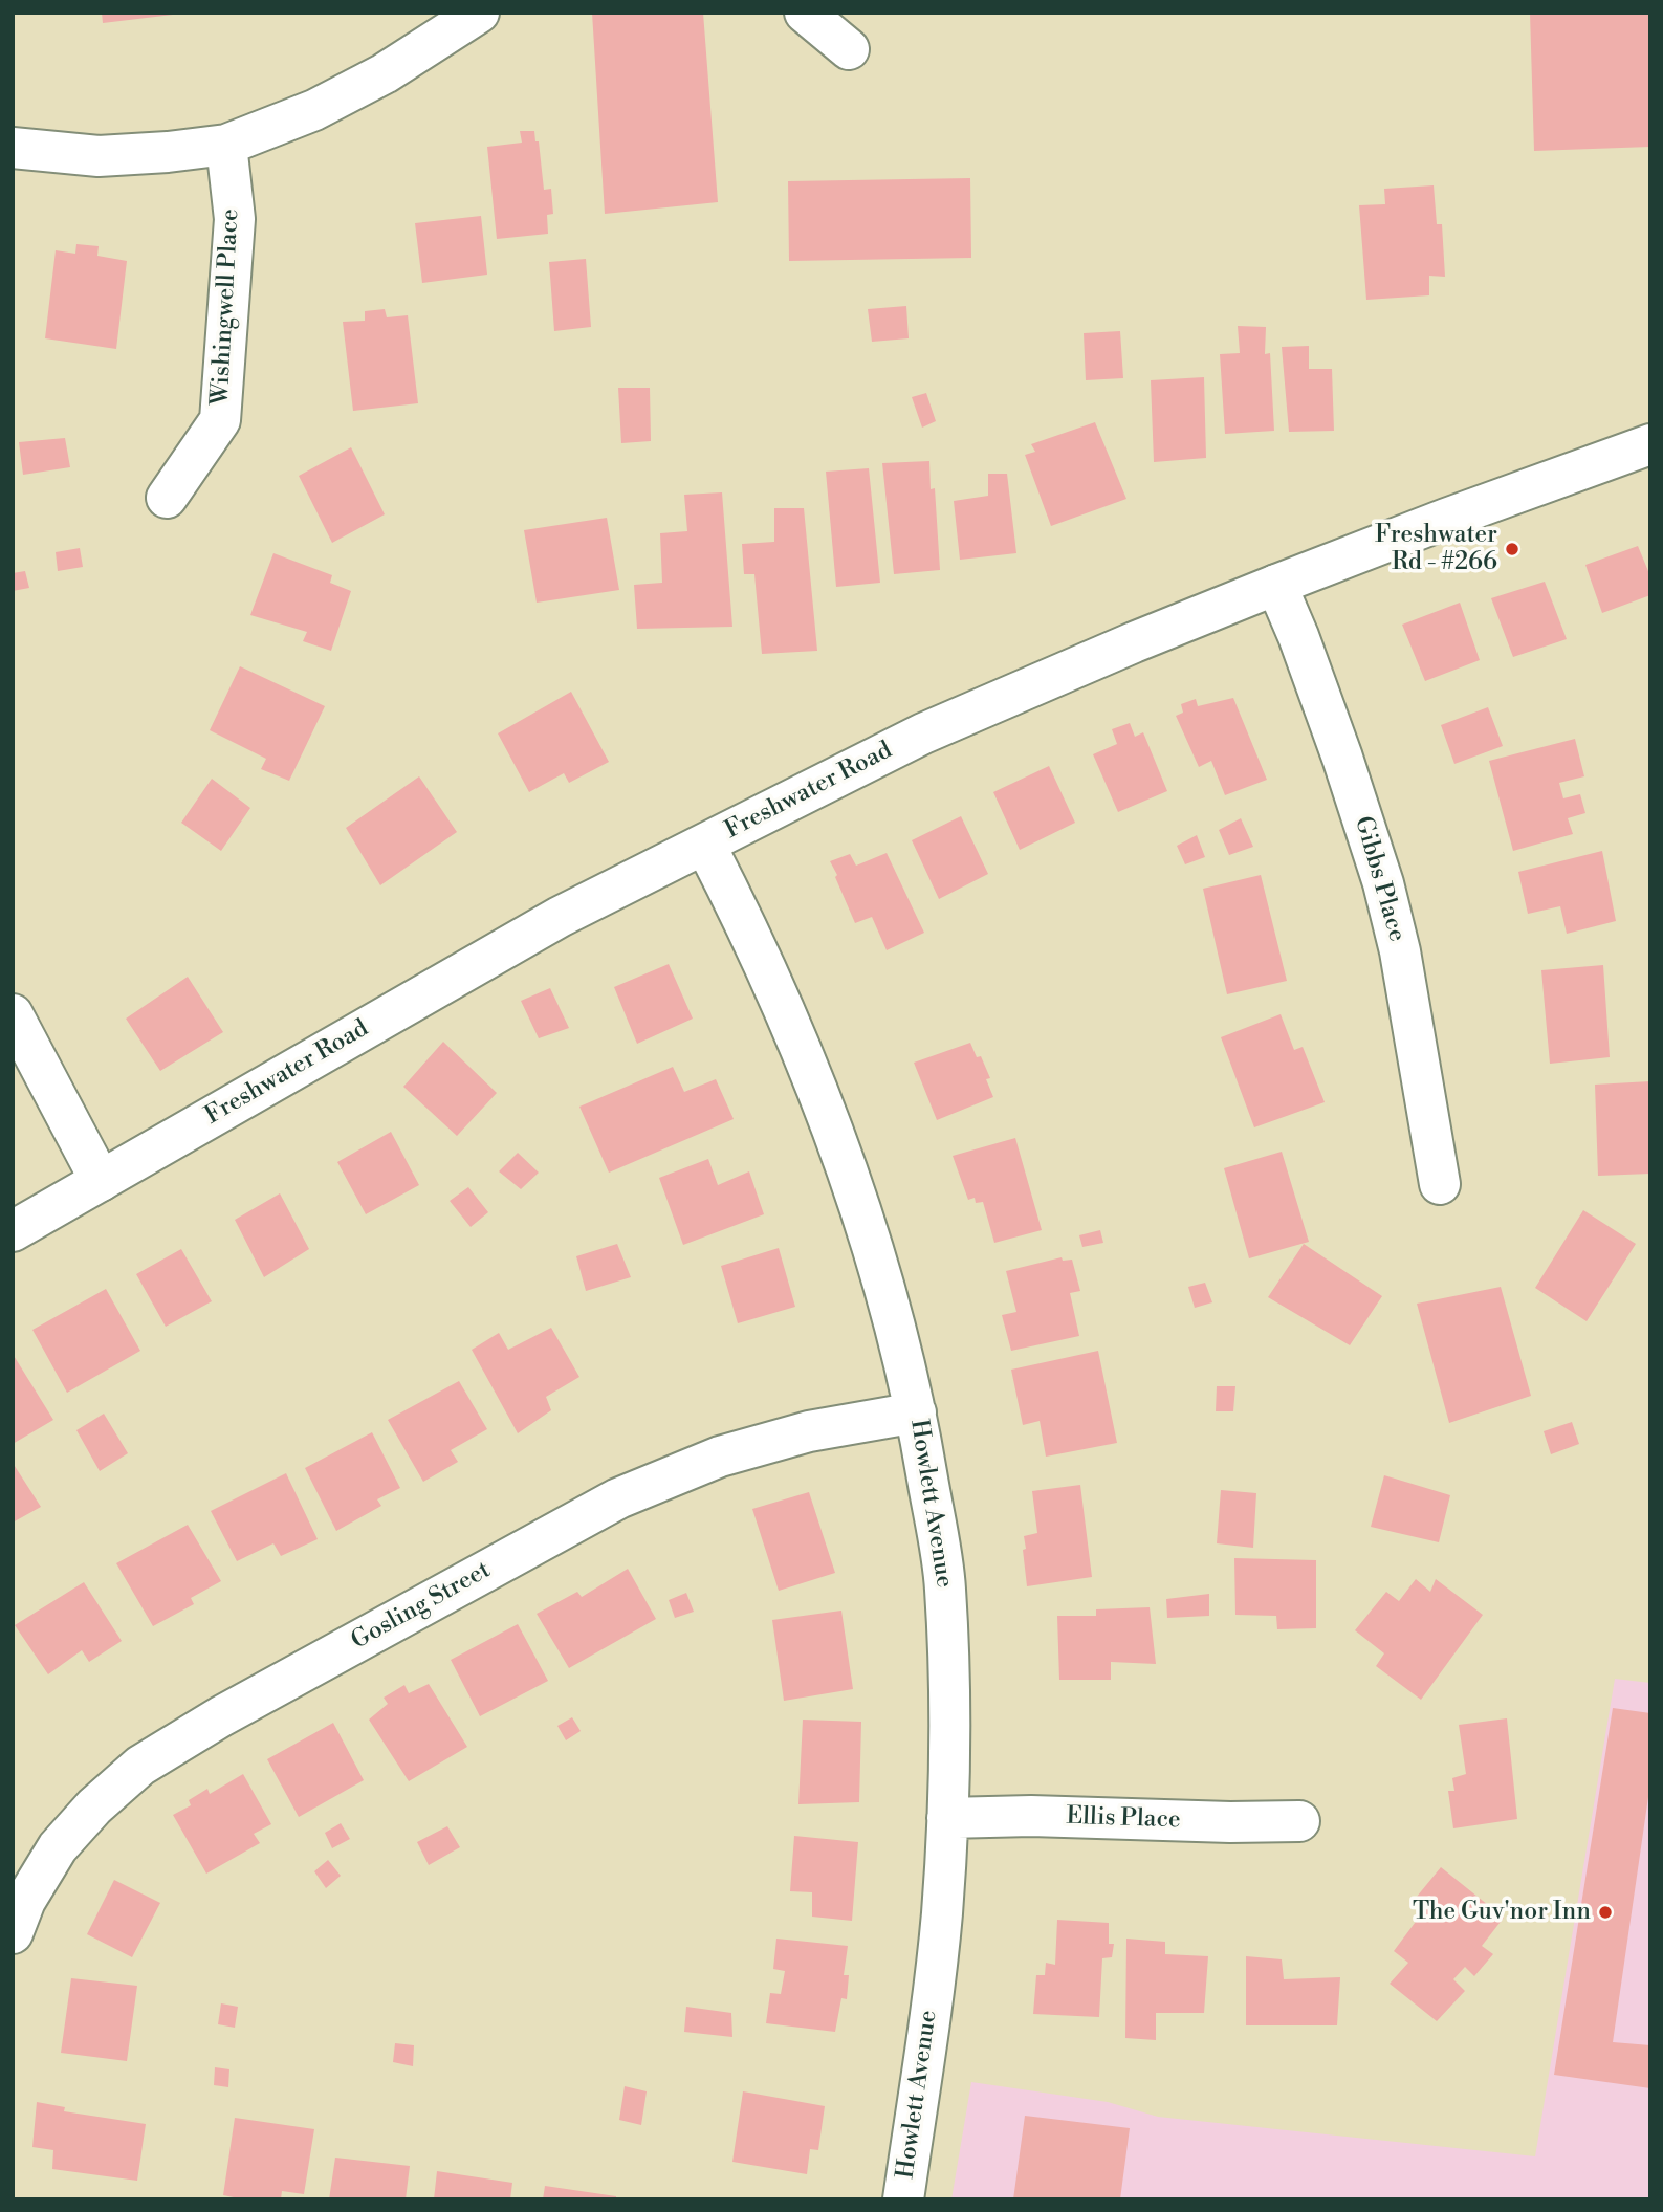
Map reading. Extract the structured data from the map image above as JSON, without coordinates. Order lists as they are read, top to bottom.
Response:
{
  "streets": {
    "street": [
      "Wishingwell Place",
      "Freshwater Road",
      "Gibbs Place",
      "Howlett Avenue",
      "Gosling Street",
      "Ellis Place"
    ]
  },
  "crossings": [
    ["Freshwater Road", "Gibbs Place"],
    ["Freshwater Road", "Howlett Avenue"],
    ["Howlett Avenue", "Gosling Street"],
    ["Howlett Avenue", "Ellis Place"]
  ],
  "places": ["Freshwater Rd - #266", "The Guv'nor Inn"]
}
